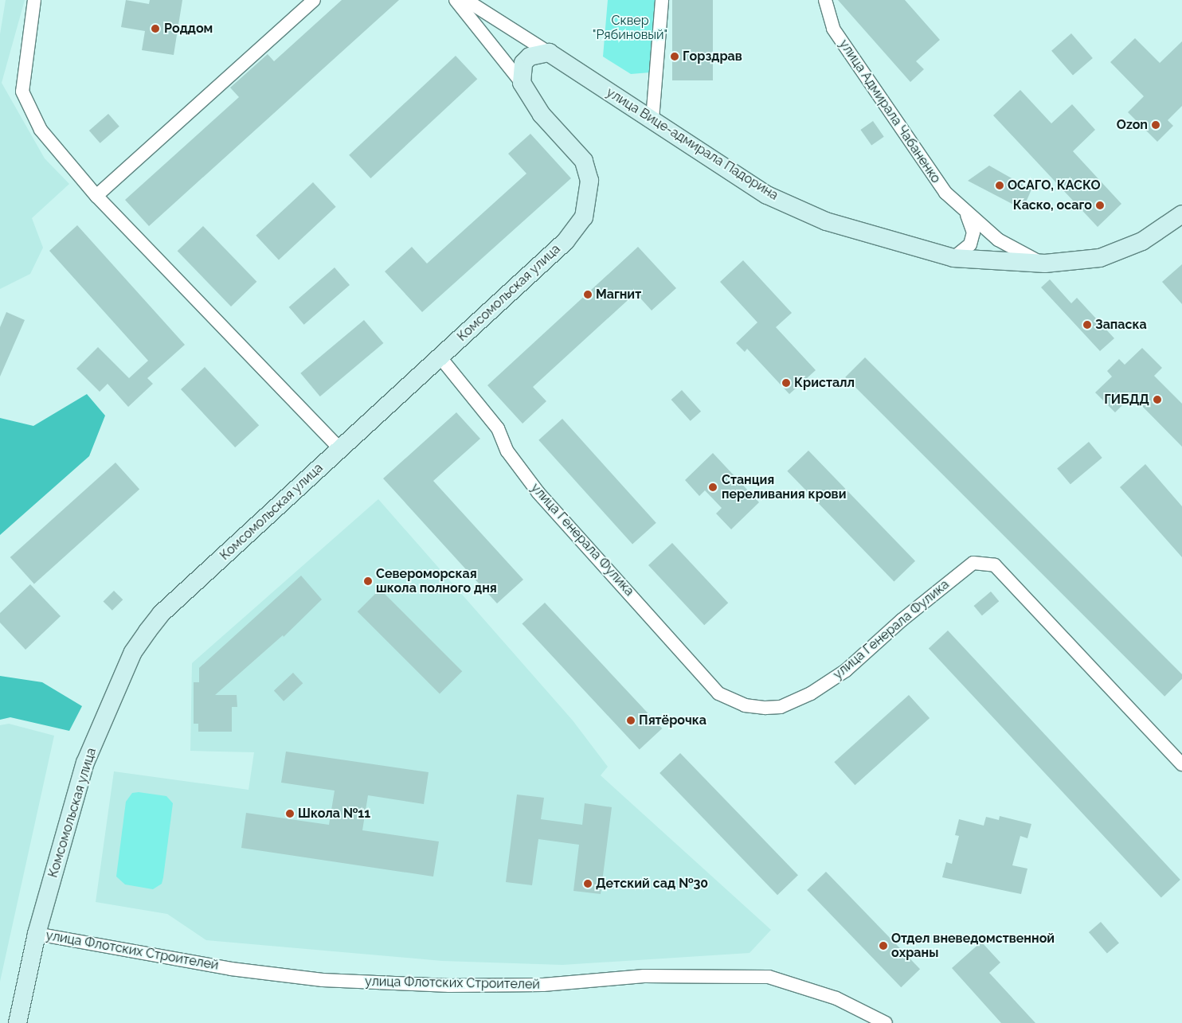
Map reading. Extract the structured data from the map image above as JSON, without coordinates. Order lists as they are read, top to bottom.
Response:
{
  "streets": {
    "street": [
      "улица Адмирала Чабаненко",
      "улица Вице-адмирала Падорина",
      "Комсомольская улица",
      "улица Генерала Фулика",
      "улица Флотских Строителей"
    ]
  },
  "crossings": [
    ["улица Адмирала Чабаненко", "улица Вице-адмирала Падорина"],
    ["Комсомольская улица", "улица Генерала Фулика"],
    ["Комсомольская улица", "улица Флотских Строителей"]
  ],
  "parks": ["Сквер \"Рябиновый\""],
  "places": [
    "Роддом",
    "Горздрав",
    "Ozon",
    "ОСАГО, КАСКО",
    "Каско, осаго",
    "Магнит",
    "Запаска",
    "Кристалл",
    "ГИБДД",
    "Станция переливания крови",
    "Североморская школа полного дня",
    "Пятёрочка",
    "Школа №11",
    "Детский сад №30",
    "Отдел вневедомственной охраны"
  ]
}
